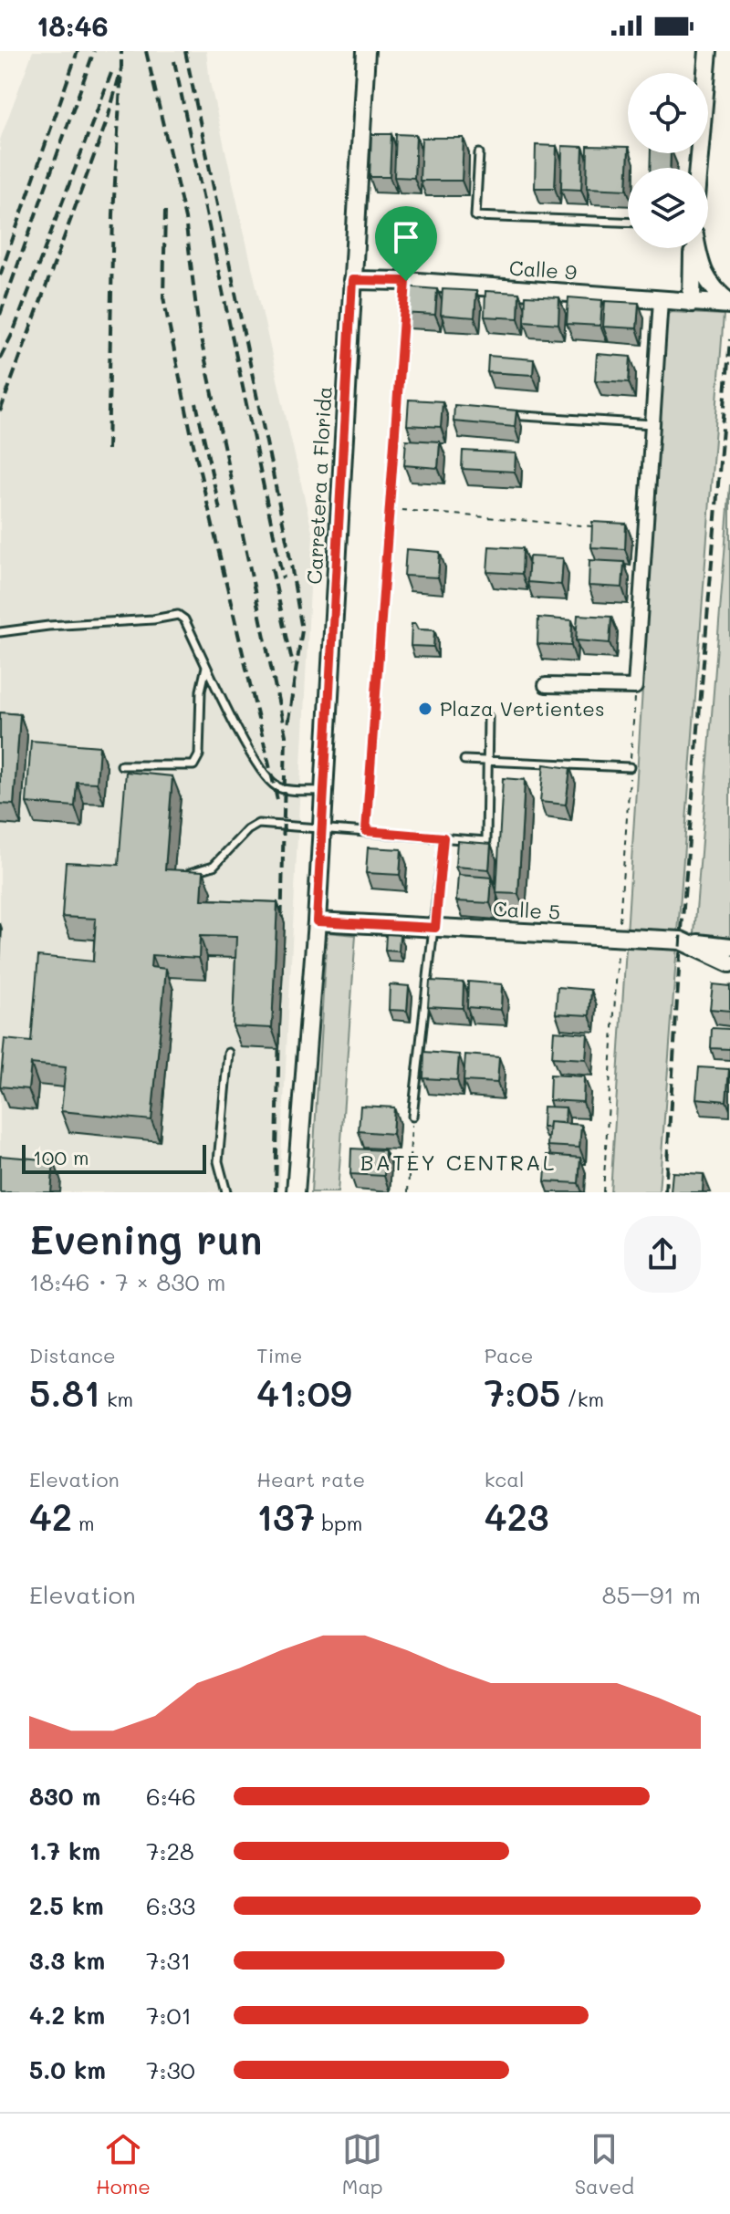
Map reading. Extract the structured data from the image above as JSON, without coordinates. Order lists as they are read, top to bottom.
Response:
{
  "streets": {
    "main road": ["Calle 9", "Carretera a Florida", "Calle 5"]
  },
  "crossings": [
    ["Calle 9", "Carretera a Florida"],
    ["Carretera a Florida", "Calle 5"]
  ],
  "districts": ["BATEY CENTRAL"],
  "places": ["Plaza Vertientes"],
  "scale_bar": "100 m",
  "page": {
    "status": "18:46",
    "scale": "100 m",
    "heading": ["Evening run", "18:46 · 7 × 830 m"],
    "stats": [
      ["Distance", "5.81 km"],
      ["Time", "41:09"],
      ["Pace", "7:05 /km"],
      ["Elevation", "42 m"],
      ["Heart rate", "137 bpm"],
      ["kcal", "423"]
    ],
    "chart": ["Elevation", "85–91 m"],
    "list": [
      {
        "name": "830 m",
        "note": "6:46"
      },
      {
        "name": "1.7 km",
        "note": "7:28"
      },
      {
        "name": "2.5 km",
        "note": "6:33"
      },
      {
        "name": "3.3 km",
        "note": "7:31"
      },
      {
        "name": "4.2 km",
        "note": "7:01"
      },
      {
        "name": "5.0 km",
        "note": "7:30"
      }
    ],
    "tabs": ["Home", "Map", "Saved"]
  }
}
